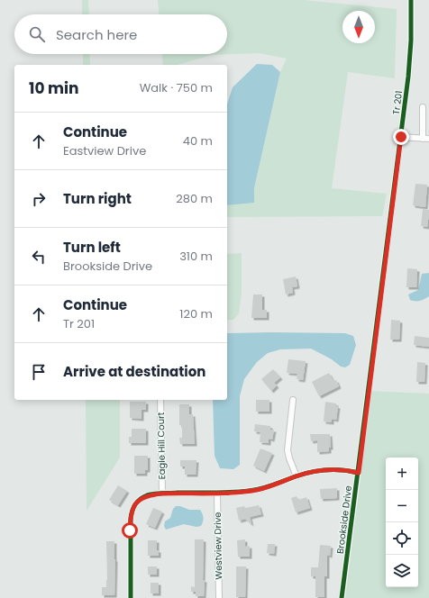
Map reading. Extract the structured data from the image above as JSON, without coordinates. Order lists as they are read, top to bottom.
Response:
{
  "streets": {
    "street": [
      "Tr 201",
      "Eagle Hill Court",
      "Brookside Drive",
      "Westview Drive"
    ]
  },
  "crossings": [
    ["Tr 201", "Brookside Drive"]
  ],
  "north": "bottom",
  "page": {
    "search": "Search here",
    "heading": ["10 min", "Walk · 750 m"],
    "list": [
      ["Continue", "Eastview Drive", "40 m"],
      ["Turn right", "280 m"],
      ["Turn left", "Brookside Drive", "310 m"],
      ["Continue", "Tr 201", "120 m"],
      "Arrive at destination"
    ],
    "map_buttons": ["+", "−"]
  }
}
